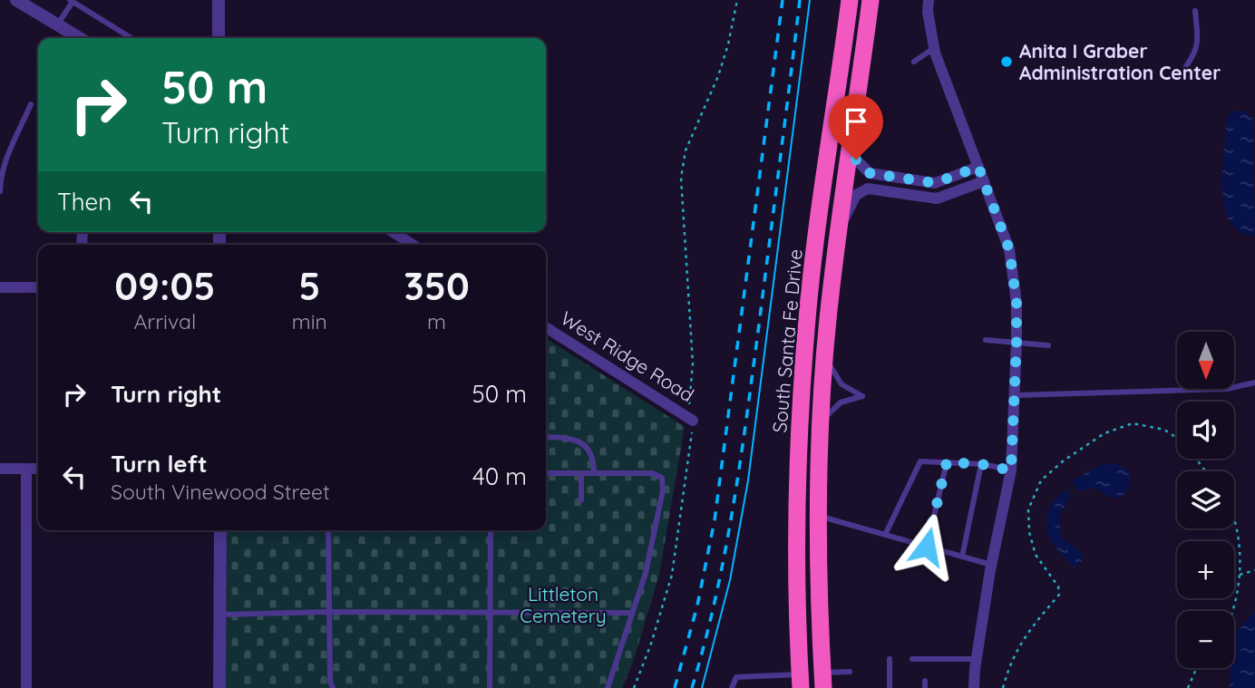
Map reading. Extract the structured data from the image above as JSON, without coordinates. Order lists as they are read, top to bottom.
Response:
{
  "streets": {
    "highway": ["South Santa Fe Drive"],
    "street": ["West Ridge Road"]
  },
  "parks": ["Littleton Cemetery"],
  "places": ["Anita I Graber Administration Center"],
  "north": "bottom",
  "page": {
    "turn": ["50 m", "Turn right"],
    "then": "Then",
    "eta": [
      "09:05",
      "Arrival",
      "5",
      "min",
      "350",
      "m"
    ],
    "map_buttons": ["+", "−"],
    "list": [
      {
        "name": "Turn right",
        "value": "50 m"
      },
      {
        "name": "Turn left",
        "note": "South Vinewood Street",
        "value": "40 m"
      }
    ]
  }
}
